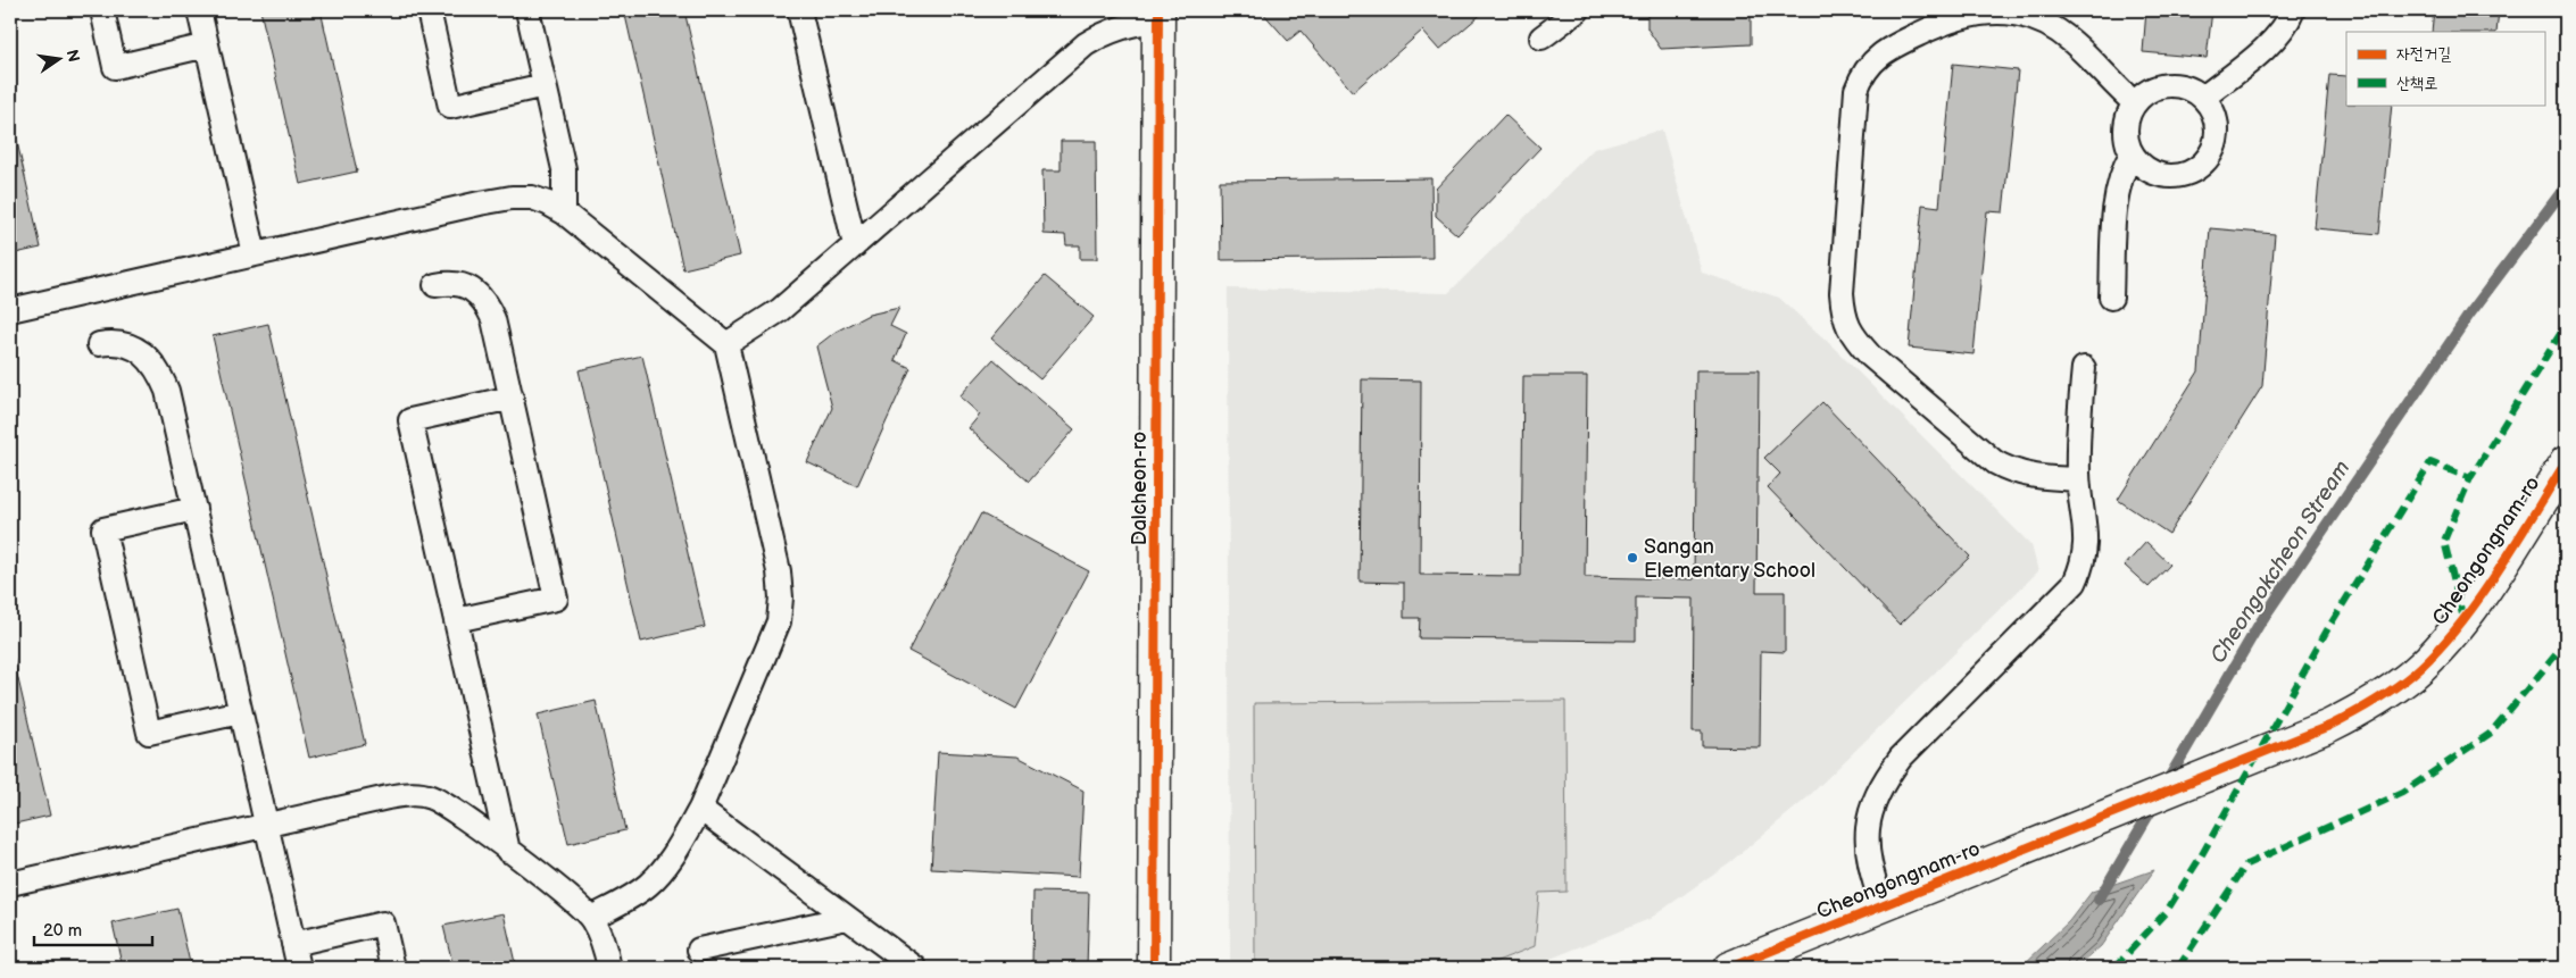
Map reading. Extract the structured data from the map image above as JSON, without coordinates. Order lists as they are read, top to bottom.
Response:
{
  "streets": {
    "street": ["Dalcheon-ro", "Cheongongnam-ro"]
  },
  "water": ["Cheongokcheon Stream"],
  "places": ["Sangan Elementary School"],
  "legend": ["자전거길", "산책로"],
  "scale_bar": "20 m",
  "north": "right"
}
